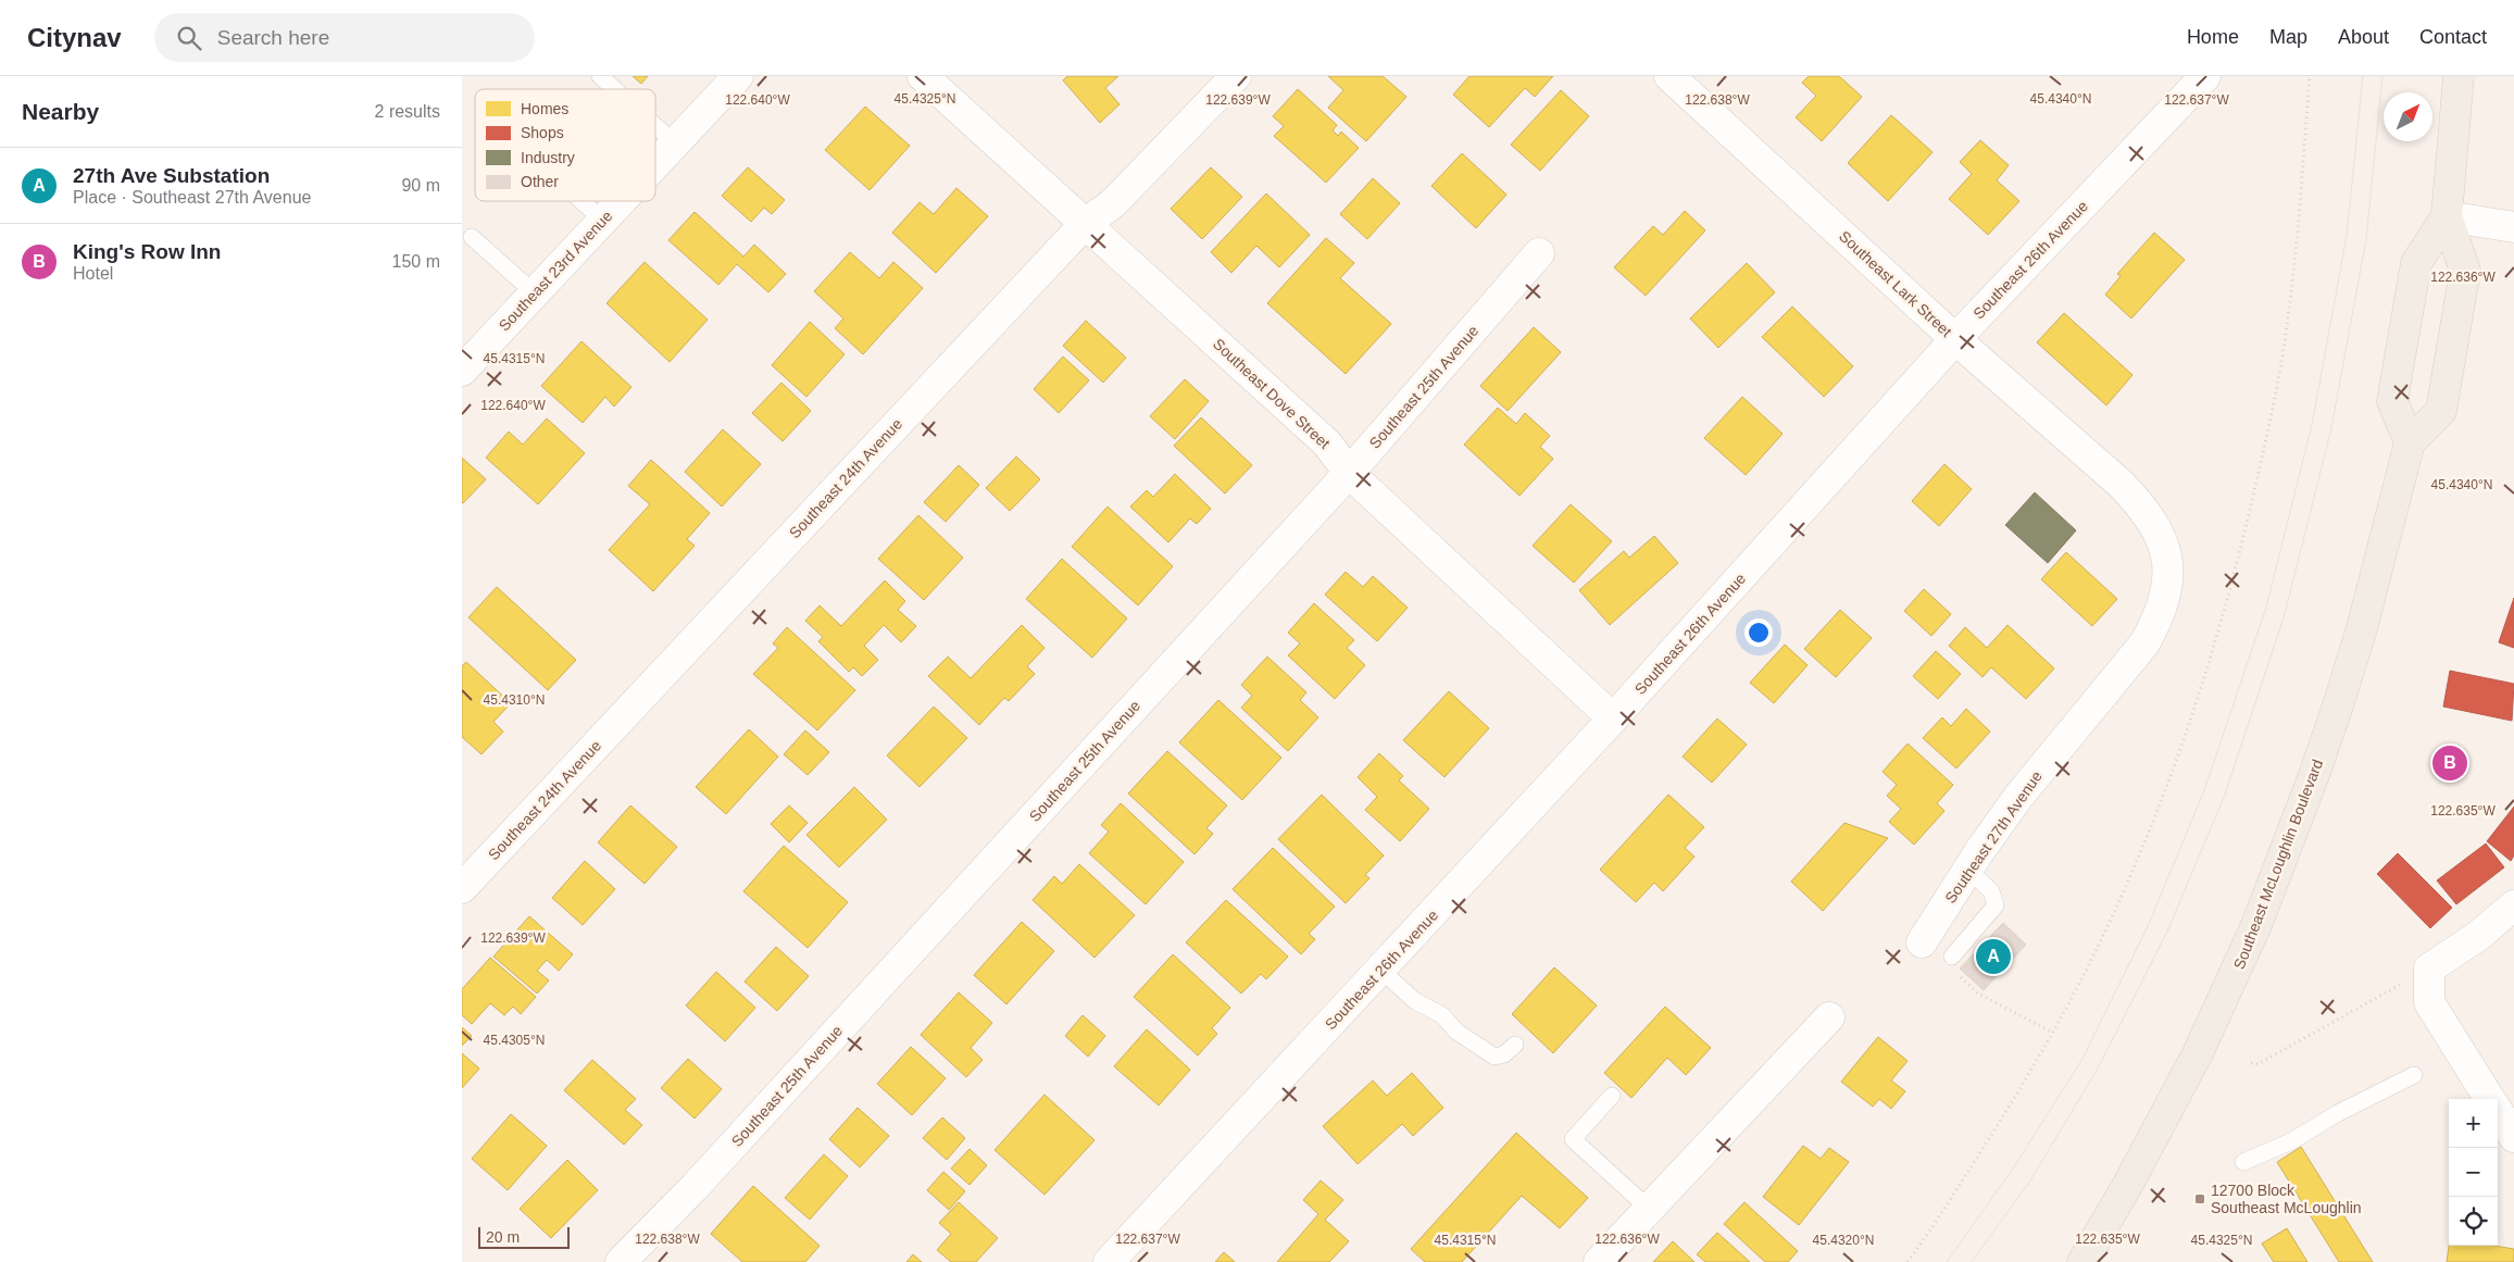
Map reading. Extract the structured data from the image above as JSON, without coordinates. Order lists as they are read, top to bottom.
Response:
{
  "streets": {
    "main road": ["Southeast McLoughlin Boulevard"],
    "street": [
      "Southeast 26th Avenue",
      "Southeast 23rd Avenue",
      "Southeast Lark Street",
      "Southeast 25th Avenue",
      "Southeast Dove Street",
      "Southeast 24th Avenue",
      "Southeast 27th Avenue"
    ]
  },
  "crossings": [
    ["Southeast 26th Avenue", "Southeast Lark Street"],
    ["Southeast 26th Avenue", "Southeast Dove Street"],
    ["Southeast Lark Street", "Southeast 27th Avenue"],
    ["Southeast 25th Avenue", "Southeast Dove Street"],
    ["Southeast Dove Street", "Southeast 24th Avenue"]
  ],
  "places": {
    "transit": ["12700 Block Southeast McLoughlin"]
  },
  "legend": [
    "Homes",
    "Shops",
    "Industry",
    "Other"
  ],
  "scale_bar": "20 m",
  "north": "top right",
  "page": {
    "header": "Citynav",
    "search": "Search here",
    "nav": [
      "Home",
      "Map",
      "About",
      "Contact"
    ],
    "heading": ["Nearby", "2 results"],
    "list": [
      {
        "mark": "A",
        "name": "27th Ave Substation",
        "note": "Place · Southeast 27th Avenue",
        "value": "90 m"
      },
      {
        "mark": "B",
        "name": "King's Row Inn",
        "note": "Hotel",
        "value": "150 m"
      }
    ],
    "pins": ["B", "A"],
    "map_buttons": ["+", "−"],
    "scale": "20 m"
  },
  "coordinates": [
    "45.4340°N",
    "45.4325°N",
    "122.640°W",
    "122.639°W",
    "122.638°W",
    "122.637°W",
    "122.636°W",
    "45.4315°N",
    "45.4310°N",
    "122.635°W",
    "45.4305°N",
    "45.4320°N"
  ]
}
